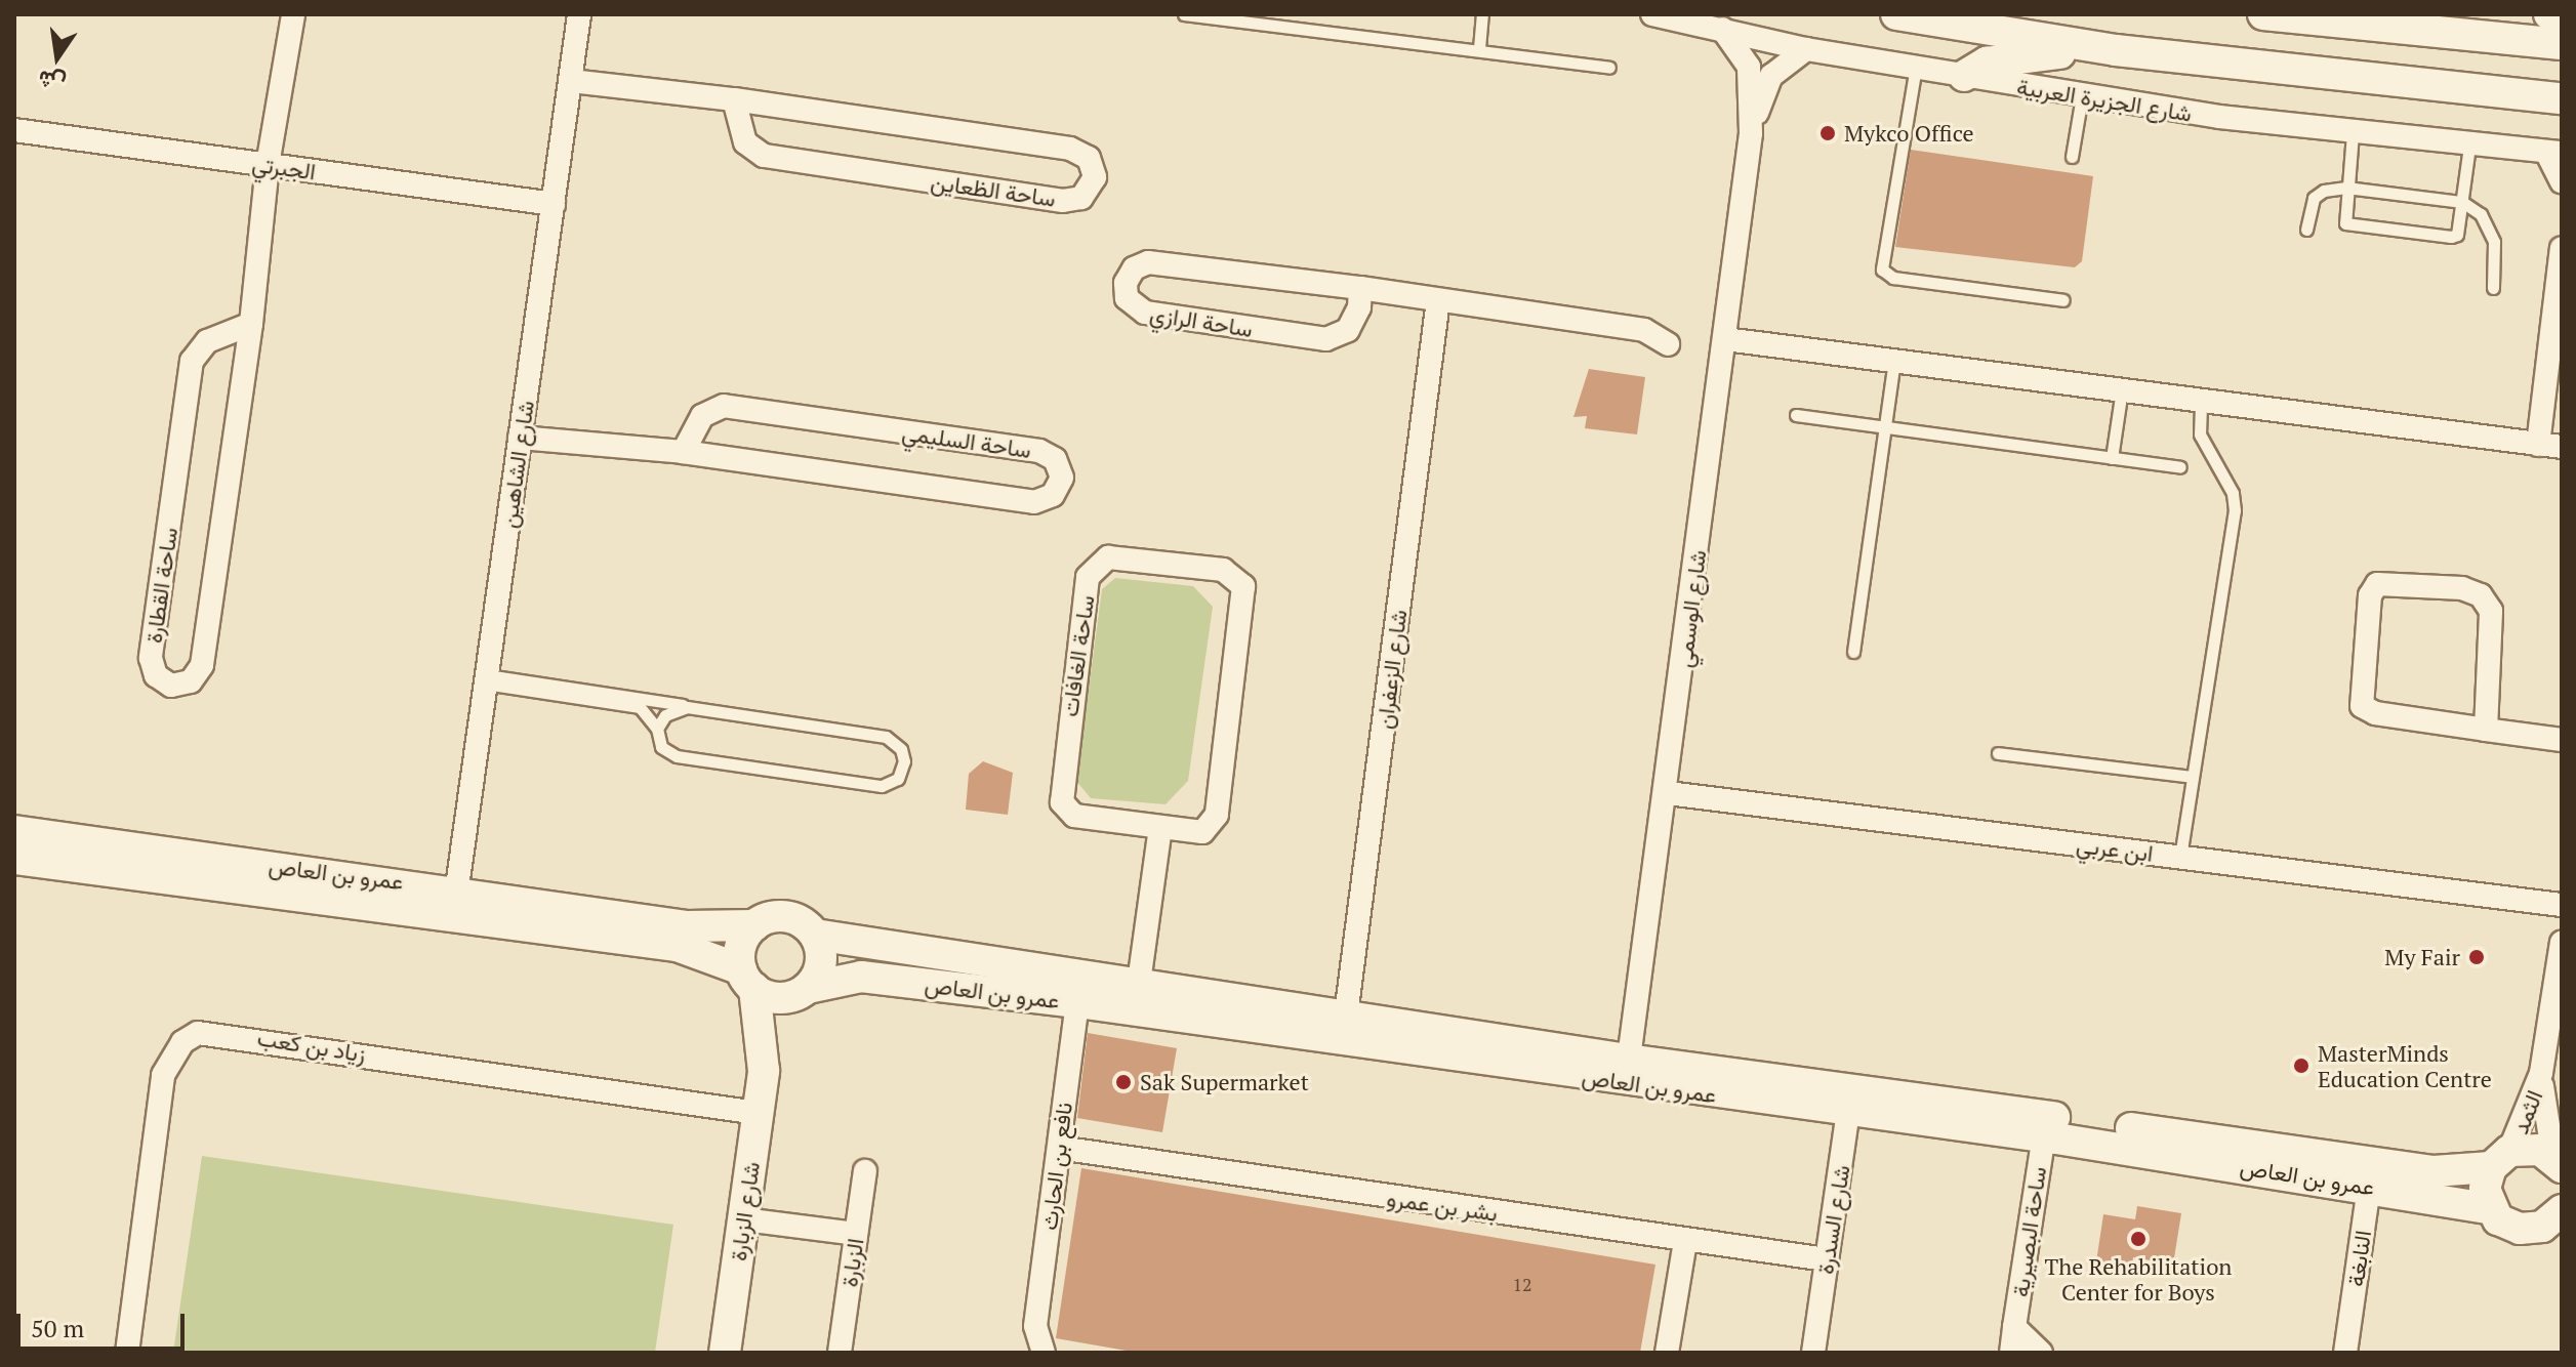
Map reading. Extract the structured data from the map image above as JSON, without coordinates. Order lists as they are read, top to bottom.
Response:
{
  "streets": {
    "street": [
      "شارع الجزيرة العربية",
      "الجبرتي",
      "ساحة الظعاين",
      "ساحة الرازي",
      "ساحة السليمي",
      "شارع الشاهين",
      "ساحة القطارة",
      "شارع الوسمي",
      "ساحة الغافات",
      "شارع الزعفران",
      "ابن عربي",
      "عمرو بن العاص",
      "زياد بن كعب",
      "الثمد",
      "نافع بن الحارث",
      "بشر بن عمرو",
      "شارع الزبارة",
      "شارع السدرة",
      "ساحة البصيرية",
      "النابغة",
      "الزبارة"
    ]
  },
  "crossings": [
    ["شارع الجزيرة العربية", "شارع الوسمي"],
    ["الجبرتي", "شارع الشاهين"],
    ["الجبرتي", "ساحة القطارة"],
    ["ساحة الظعاين", "شارع الشاهين"],
    ["ساحة الرازي", "شارع الزعفران"],
    ["ساحة السليمي", "شارع الشاهين"],
    ["شارع الشاهين", "عمرو بن العاص"],
    ["شارع الوسمي", "ابن عربي"],
    ["شارع الوسمي", "عمرو بن العاص"],
    ["شارع الزعفران", "عمرو بن العاص"],
    ["عمرو بن العاص", "الثمد"],
    ["عمرو بن العاص", "نافع بن الحارث"],
    ["عمرو بن العاص", "شارع الزبارة"],
    ["عمرو بن العاص", "شارع السدرة"],
    ["عمرو بن العاص", "ساحة البصيرية"],
    ["عمرو بن العاص", "النابغة"],
    ["زياد بن كعب", "شارع الزبارة"],
    ["نافع بن الحارث", "بشر بن عمرو"],
    ["بشر بن عمرو", "شارع السدرة"]
  ],
  "places": [
    "Mykco Office",
    "My Fair",
    "MasterMinds Education Centre",
    "Sak Supermarket",
    "The Rehabilitation Center for Boys"
  ],
  "house_numbers": ["12"],
  "scale_bar": "50 m",
  "north": "bottom"
}
